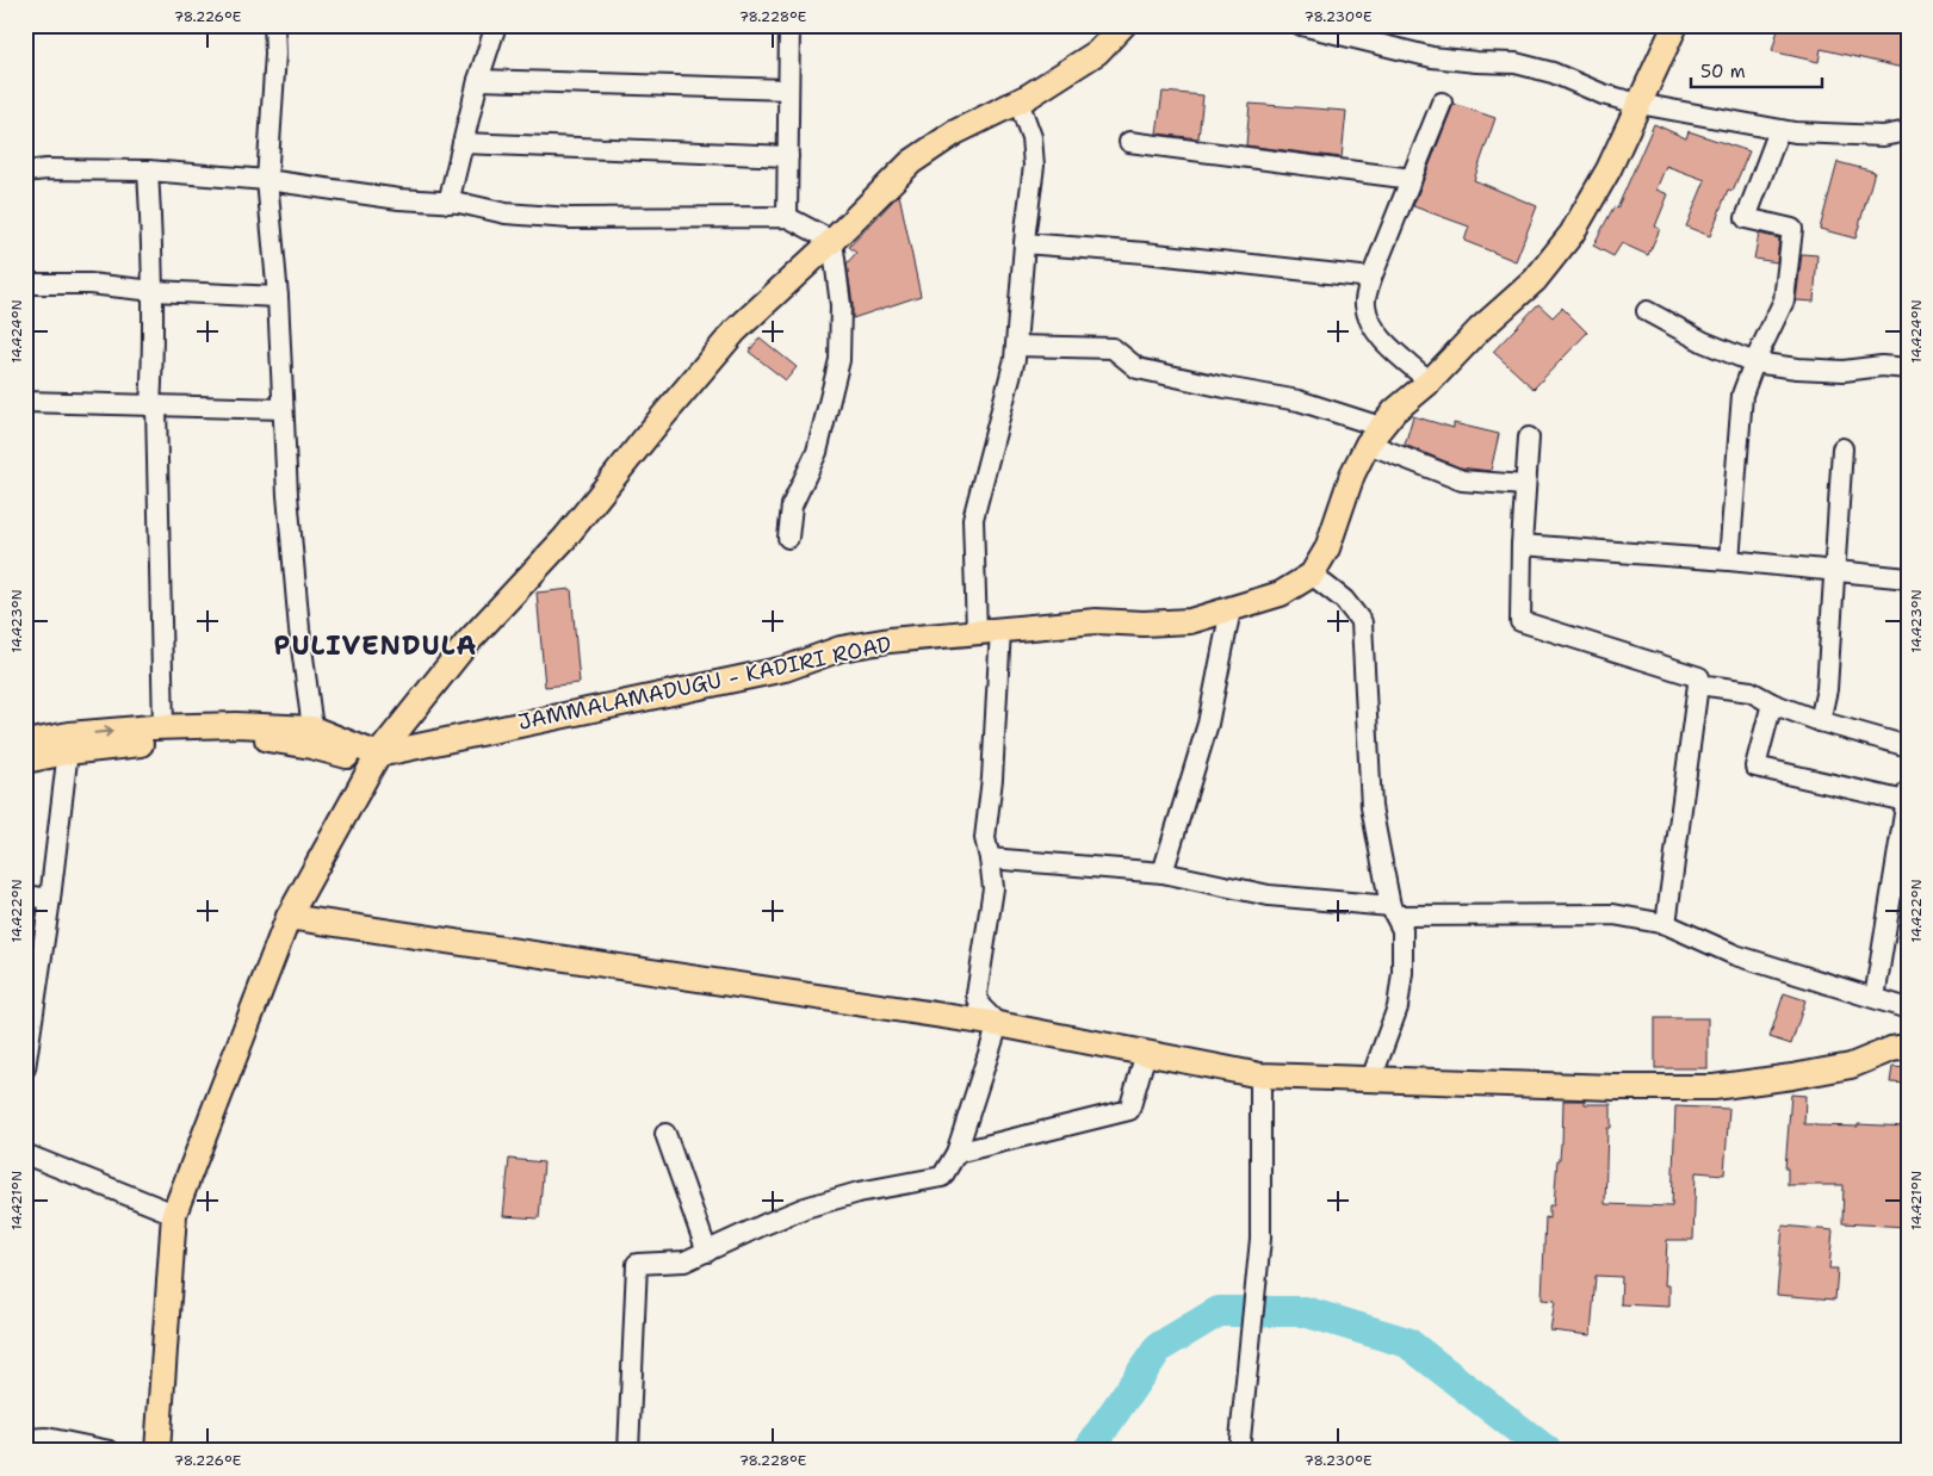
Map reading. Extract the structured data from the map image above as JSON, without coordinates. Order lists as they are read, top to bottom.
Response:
{
  "streets": {
    "main road": ["JAMMALAMADUGU - KADIRI ROAD"]
  },
  "districts": ["PULIVENDULA"],
  "scale_bar": "50 m",
  "coordinates": [
    "78.226°E",
    "78.228°E",
    "78.230°E",
    "14.424°N",
    "14.423°N",
    "14.422°N",
    "14.421°N"
  ]
}
